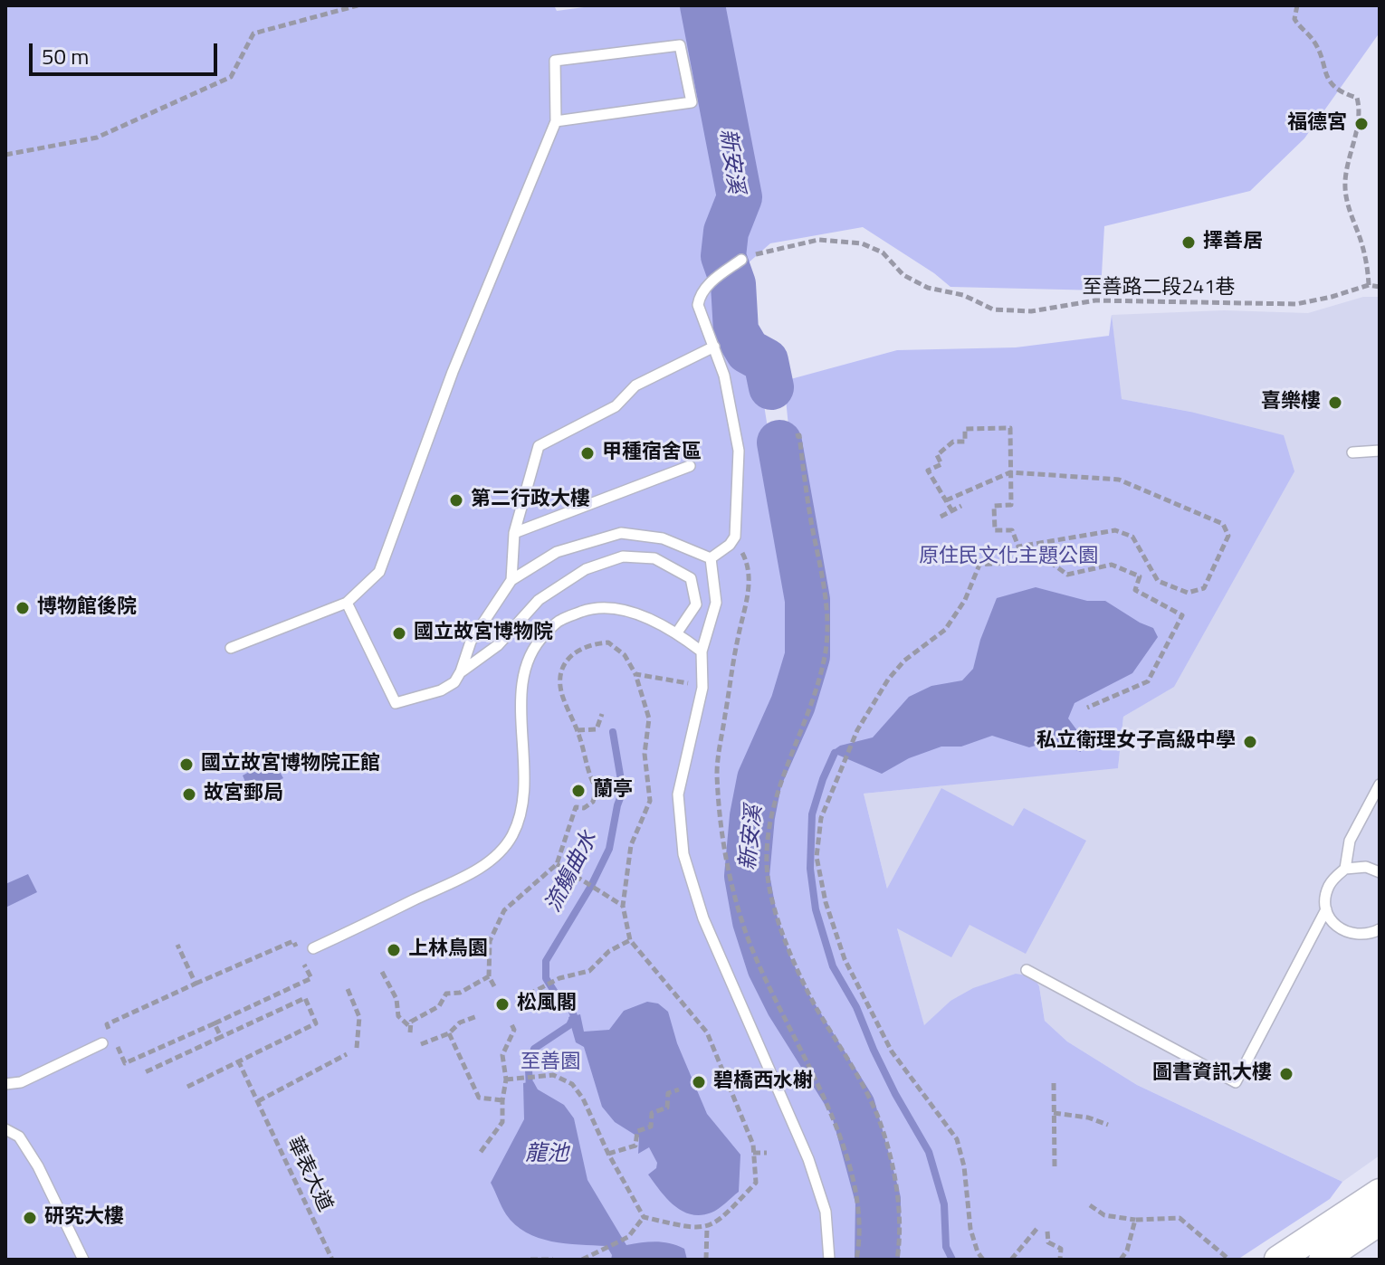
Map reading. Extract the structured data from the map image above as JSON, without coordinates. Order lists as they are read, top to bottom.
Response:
{
  "streets": {
    "path": ["至善路二段241巷", "華表大道"]
  },
  "water": ["新安溪", "流觴曲水", "龍池"],
  "parks": ["原住民文化主題公園", "至善園"],
  "places": [
    "福德宮",
    "擇善居",
    "喜樂樓",
    "甲種宿舍區",
    "第二行政大樓",
    "博物館後院",
    "國立故宮博物院",
    "私立衛理女子高級中學",
    "國立故宮博物院正館",
    "蘭亭",
    "故宮郵局",
    "上林鳥園",
    "松風閣",
    "圖書資訊大樓",
    "碧橋西水榭",
    "研究大樓"
  ],
  "scale_bar": "50 m"
}
